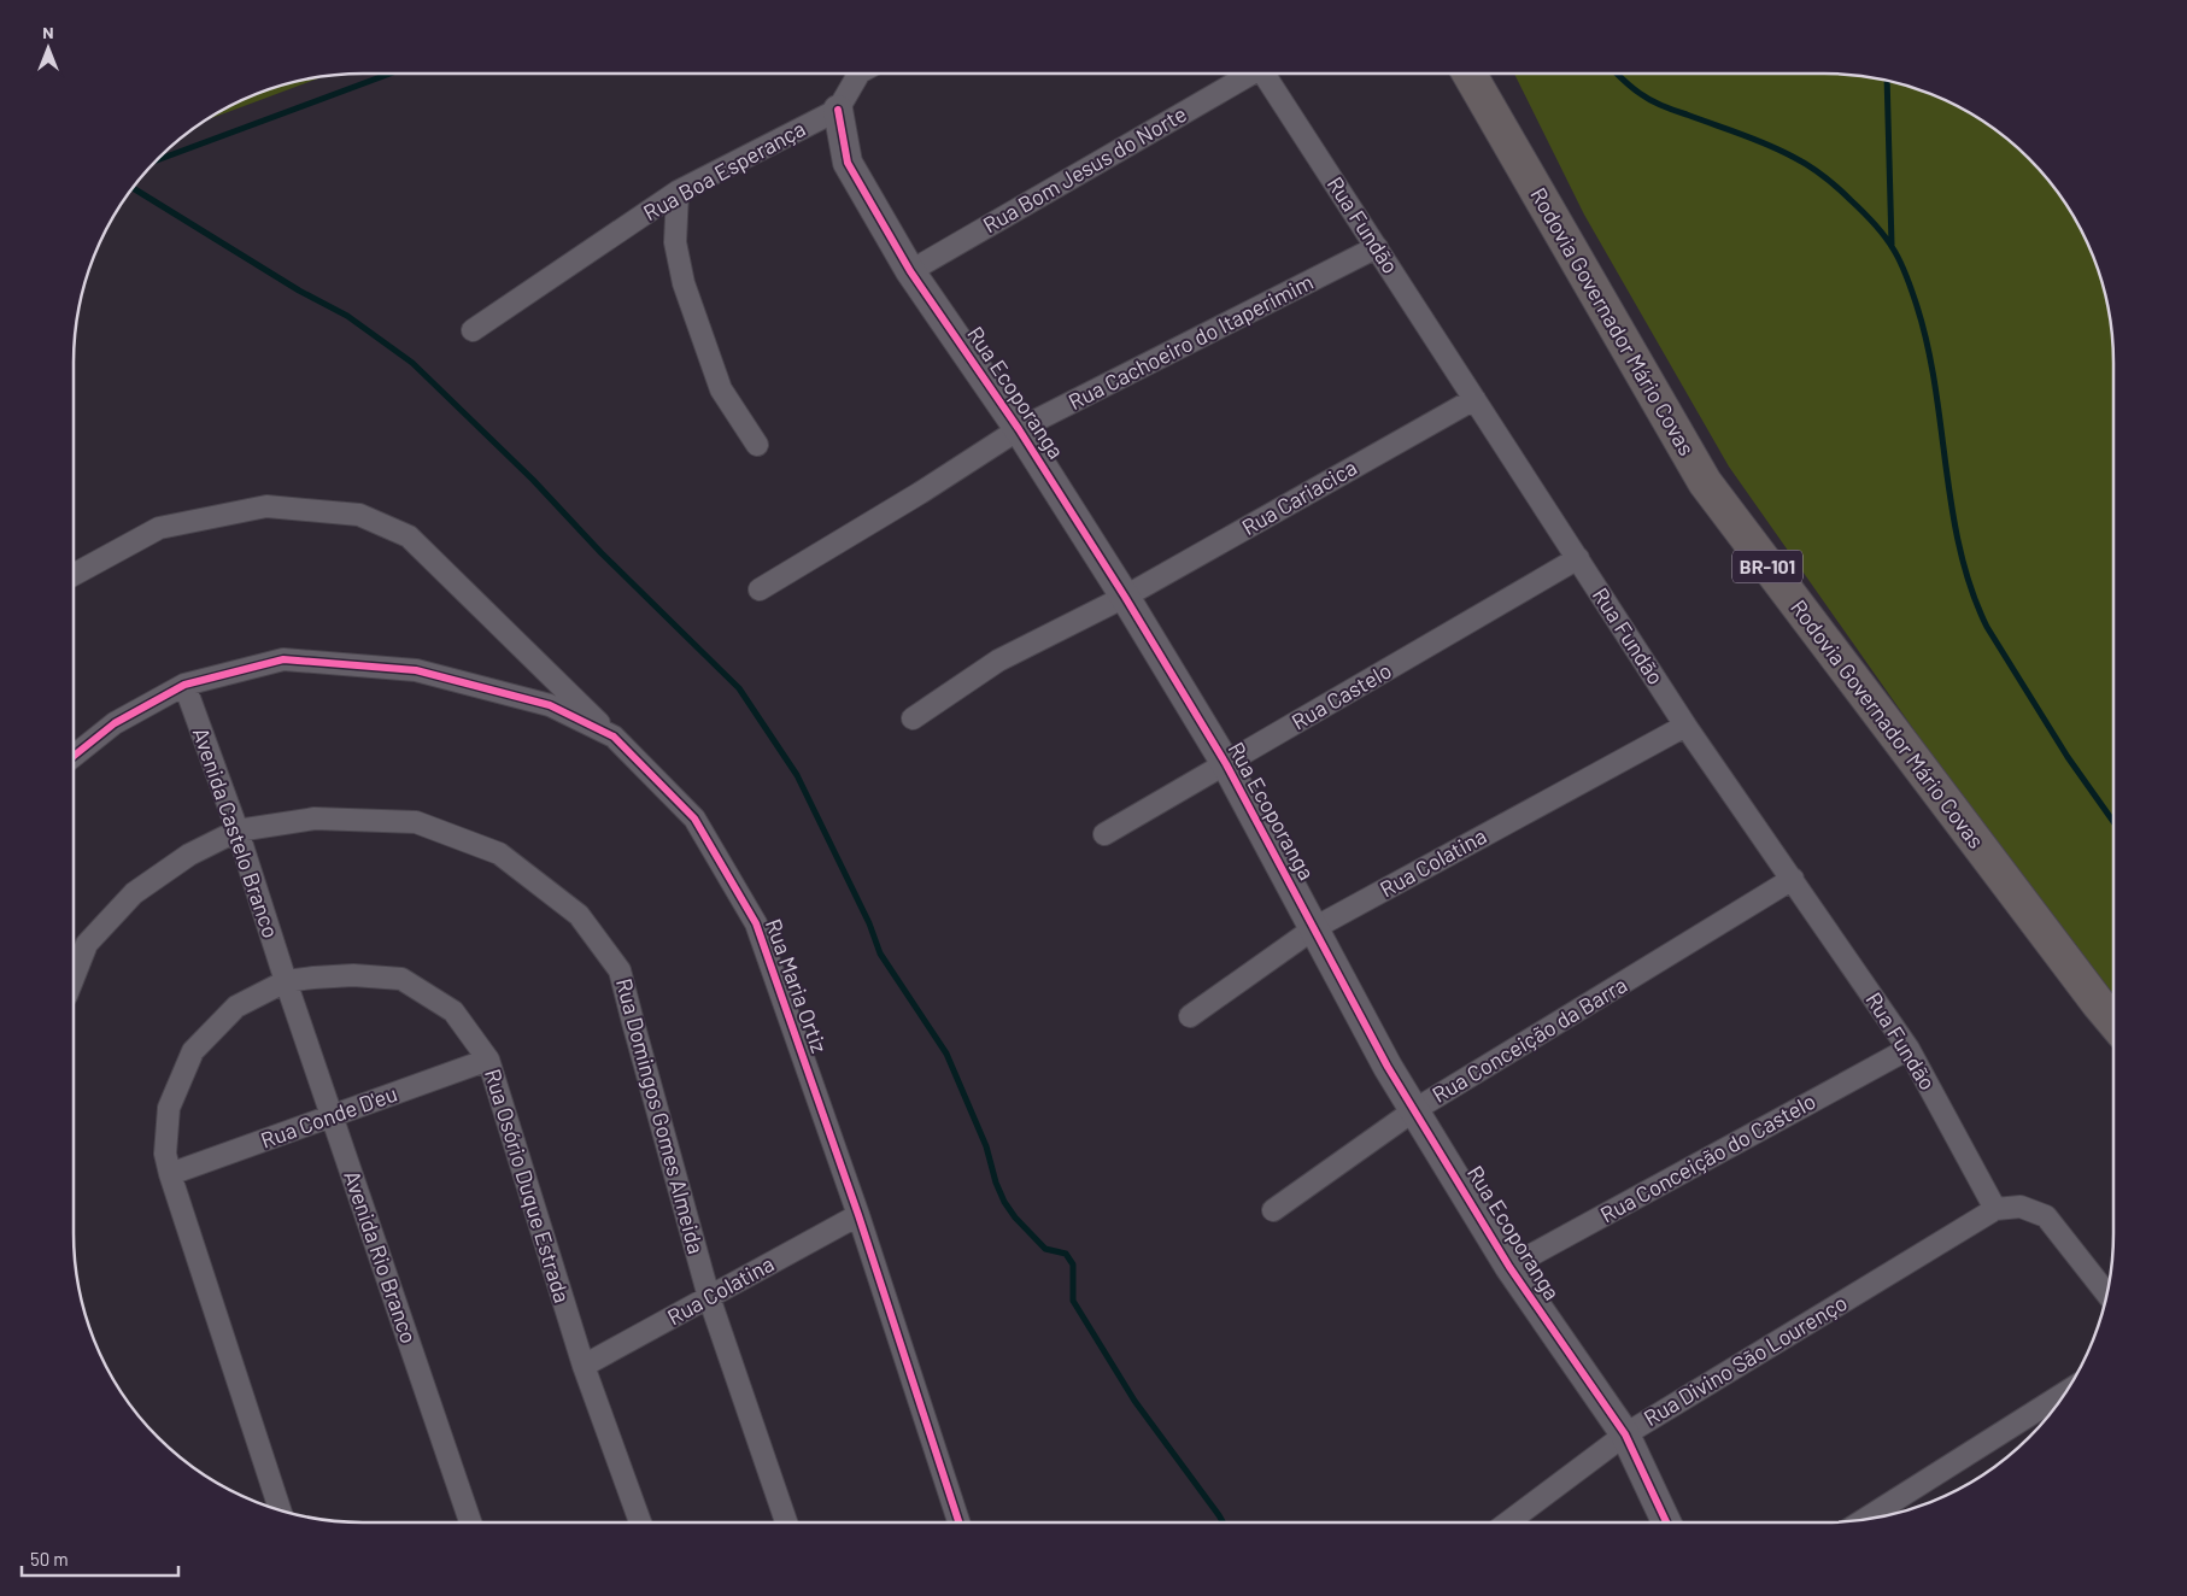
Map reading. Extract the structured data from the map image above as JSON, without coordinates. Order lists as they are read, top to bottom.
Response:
{
  "streets": {
    "main road": ["Rodovia Governador Mário Covas", "BR-101"],
    "street": [
      "Rua Bom Jesus do Norte",
      "Rua Boa Esperança",
      "Rua Fundão",
      "Rua Cachoeiro do Itaperimim",
      "Rua Ecoporanga",
      "Rua Cariacica",
      "Rua Castelo",
      "Avenida Castelo Branco",
      "Rua Colatina",
      "Rua Maria Ortiz",
      "Rua Conceição da Barra",
      "Rua Domingos Gomes Almeida",
      "Rua Conde D'eu",
      "Rua Conceição do Castelo",
      "Rua Osório Duque Estrada",
      "Avenida Rio Branco",
      "Rua Divino São Lourenço"
    ]
  },
  "crossings": [
    ["Rua Bom Jesus do Norte", "Rua Ecoporanga"],
    ["Rua Boa Esperança", "Rua Ecoporanga"],
    ["Rua Fundão", "Rua Cachoeiro do Itaperimim"],
    ["Rua Fundão", "Rua Cariacica"],
    ["Rua Fundão", "Rua Castelo"],
    ["Rua Fundão", "Rua Colatina"],
    ["Rua Fundão", "Rua Conceição da Barra"],
    ["Rua Fundão", "Rua Conceição do Castelo"],
    ["Rua Fundão", "Rua Divino São Lourenço"],
    ["Rua Cachoeiro do Itaperimim", "Rua Ecoporanga"],
    ["Rua Ecoporanga", "Rua Cariacica"],
    ["Rua Ecoporanga", "Rua Castelo"],
    ["Rua Ecoporanga", "Rua Colatina"],
    ["Rua Ecoporanga", "Rua Conceição da Barra"],
    ["Rua Ecoporanga", "Rua Conceição do Castelo"],
    ["Rua Ecoporanga", "Rua Divino São Lourenço"],
    ["Avenida Castelo Branco", "Rua Maria Ortiz"],
    ["Avenida Castelo Branco", "Rua Domingos Gomes Almeida"],
    ["Avenida Castelo Branco", "Rua Osório Duque Estrada"],
    ["Avenida Castelo Branco", "Avenida Rio Branco"],
    ["Rua Colatina", "Rua Maria Ortiz"],
    ["Rua Colatina", "Rua Domingos Gomes Almeida"],
    ["Rua Colatina", "Rua Osório Duque Estrada"],
    ["Rua Conde D'eu", "Rua Osório Duque Estrada"],
    ["Rua Conde D'eu", "Avenida Rio Branco"],
    ["Rua Osório Duque Estrada", "Avenida Rio Branco"]
  ],
  "scale_bar": "50 m",
  "north": "top"
}
